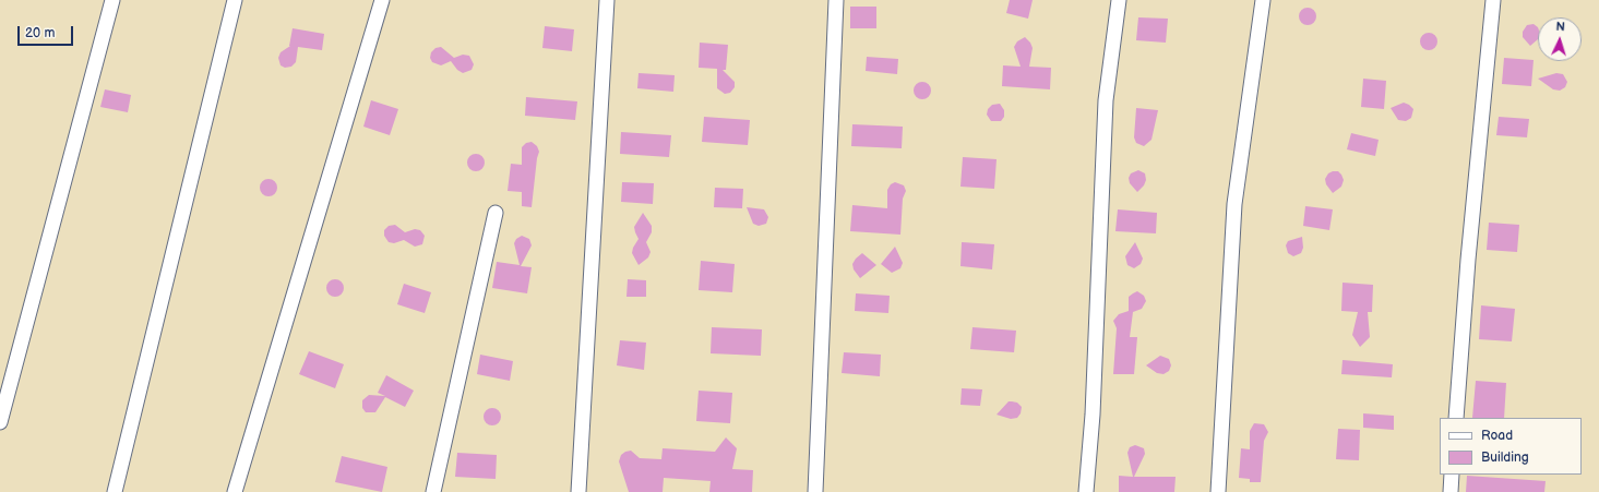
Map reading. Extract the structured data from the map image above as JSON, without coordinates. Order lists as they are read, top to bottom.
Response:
{
  "legend": ["Road", "Building"],
  "scale_bar": "20 m",
  "north": "top"
}
